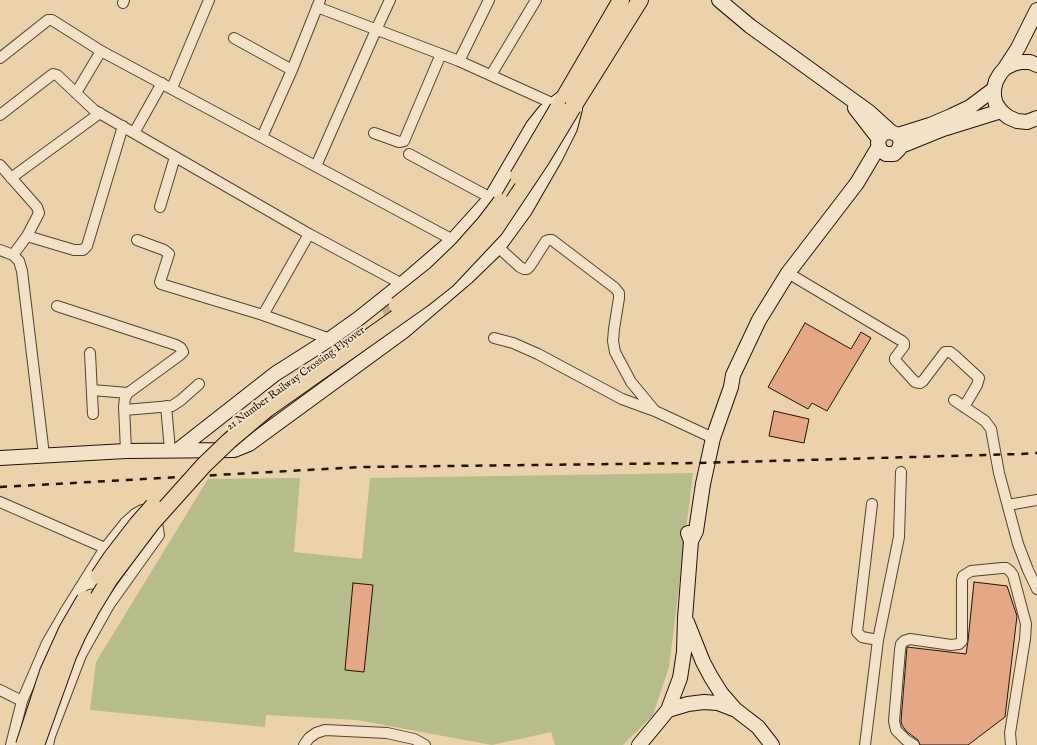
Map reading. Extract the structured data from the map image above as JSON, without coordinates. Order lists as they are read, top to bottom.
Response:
{
  "streets": {
    "main road": ["21 Number Railway Crossing Flyover"]
  }
}
